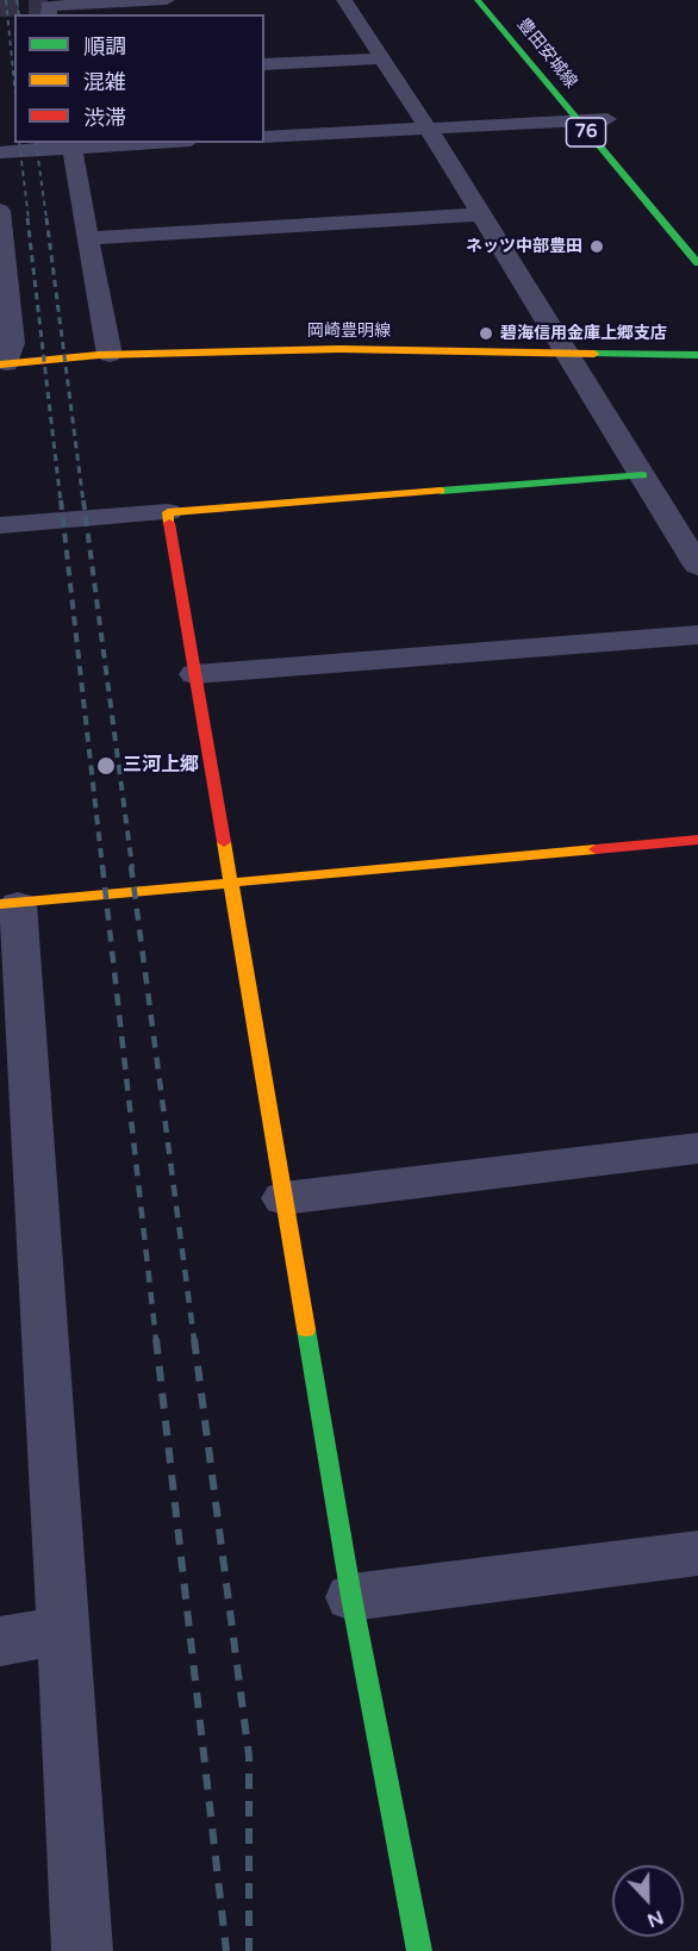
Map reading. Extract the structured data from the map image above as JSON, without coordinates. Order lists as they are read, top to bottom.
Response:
{
  "streets": {
    "street": ["豊田安城線", "76", "岡崎豊明線"]
  },
  "places": ["ネッツ中部豊田", "碧海信用金庫上郷支店", "三河上郷"],
  "legend": ["順調", "混雑", "渋滞"],
  "north": "bottom"
}
